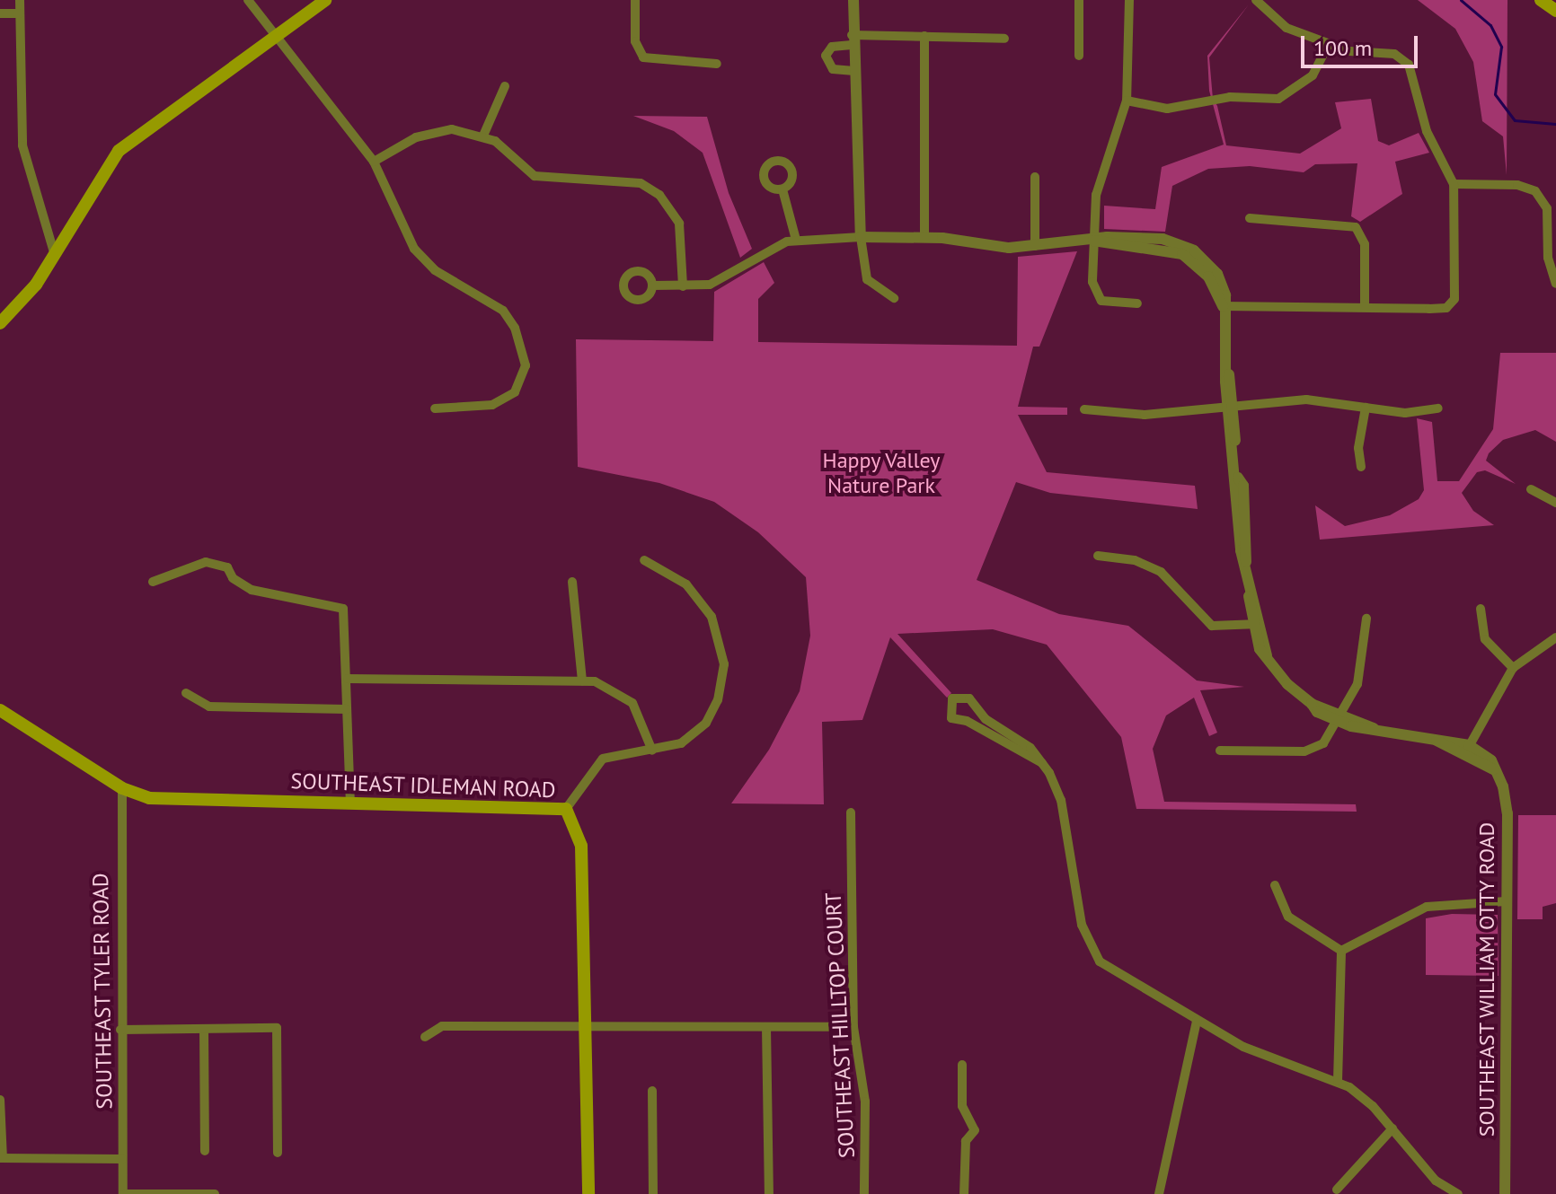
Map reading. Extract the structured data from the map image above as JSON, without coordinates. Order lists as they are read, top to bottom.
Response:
{
  "streets": {
    "main road": ["SOUTHEAST IDLEMAN ROAD"],
    "street": ["SOUTHEAST WILLIAM OTTY ROAD", "SOUTHEAST TYLER ROAD", "SOUTHEAST HILLTOP COURT"]
  },
  "crossings": [
    ["SOUTHEAST IDLEMAN ROAD", "SOUTHEAST TYLER ROAD"]
  ],
  "parks": ["Happy Valley Nature Park"],
  "scale_bar": "100 m"
}
